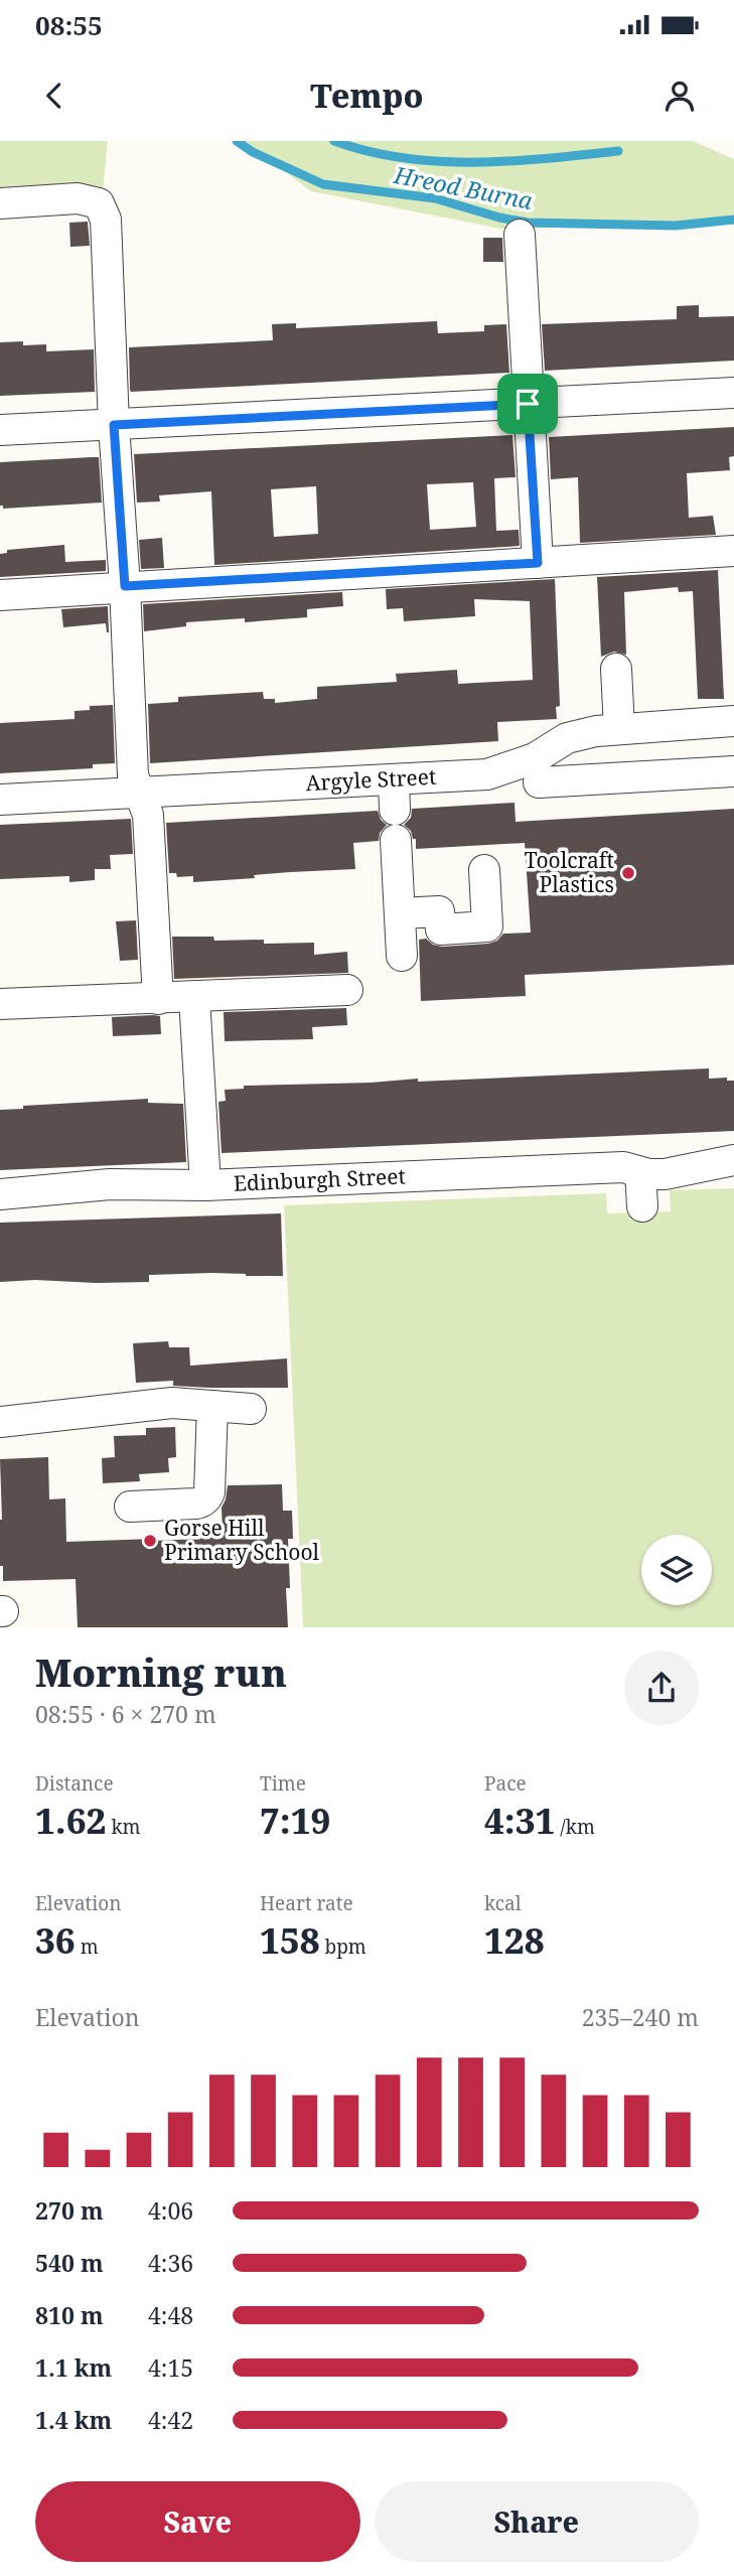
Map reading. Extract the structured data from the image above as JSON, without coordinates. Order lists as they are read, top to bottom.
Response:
{
  "streets": {
    "street": ["Argyle Street", "Edinburgh Street"]
  },
  "water": ["Hreod Burna"],
  "places": ["Toolcraft Plastics", "Gorse Hill Primary School"],
  "page": {
    "status": "08:55",
    "header": "Tempo",
    "heading": ["Morning run", "08:55 · 6 × 270 m"],
    "stats": [
      ["Distance", "1.62 km"],
      ["Time", "7:19"],
      ["Pace", "4:31 /km"],
      ["Elevation", "36 m"],
      ["Heart rate", "158 bpm"],
      ["kcal", "128"]
    ],
    "chart": ["Elevation", "235–240 m"],
    "list": [
      {
        "name": "270 m",
        "note": "4:06"
      },
      {
        "name": "540 m",
        "note": "4:36"
      },
      {
        "name": "810 m",
        "note": "4:48"
      },
      {
        "name": "1.1 km",
        "note": "4:15"
      },
      {
        "name": "1.4 km",
        "note": "4:42"
      }
    ],
    "buttons": ["Save", "Share"]
  }
}
